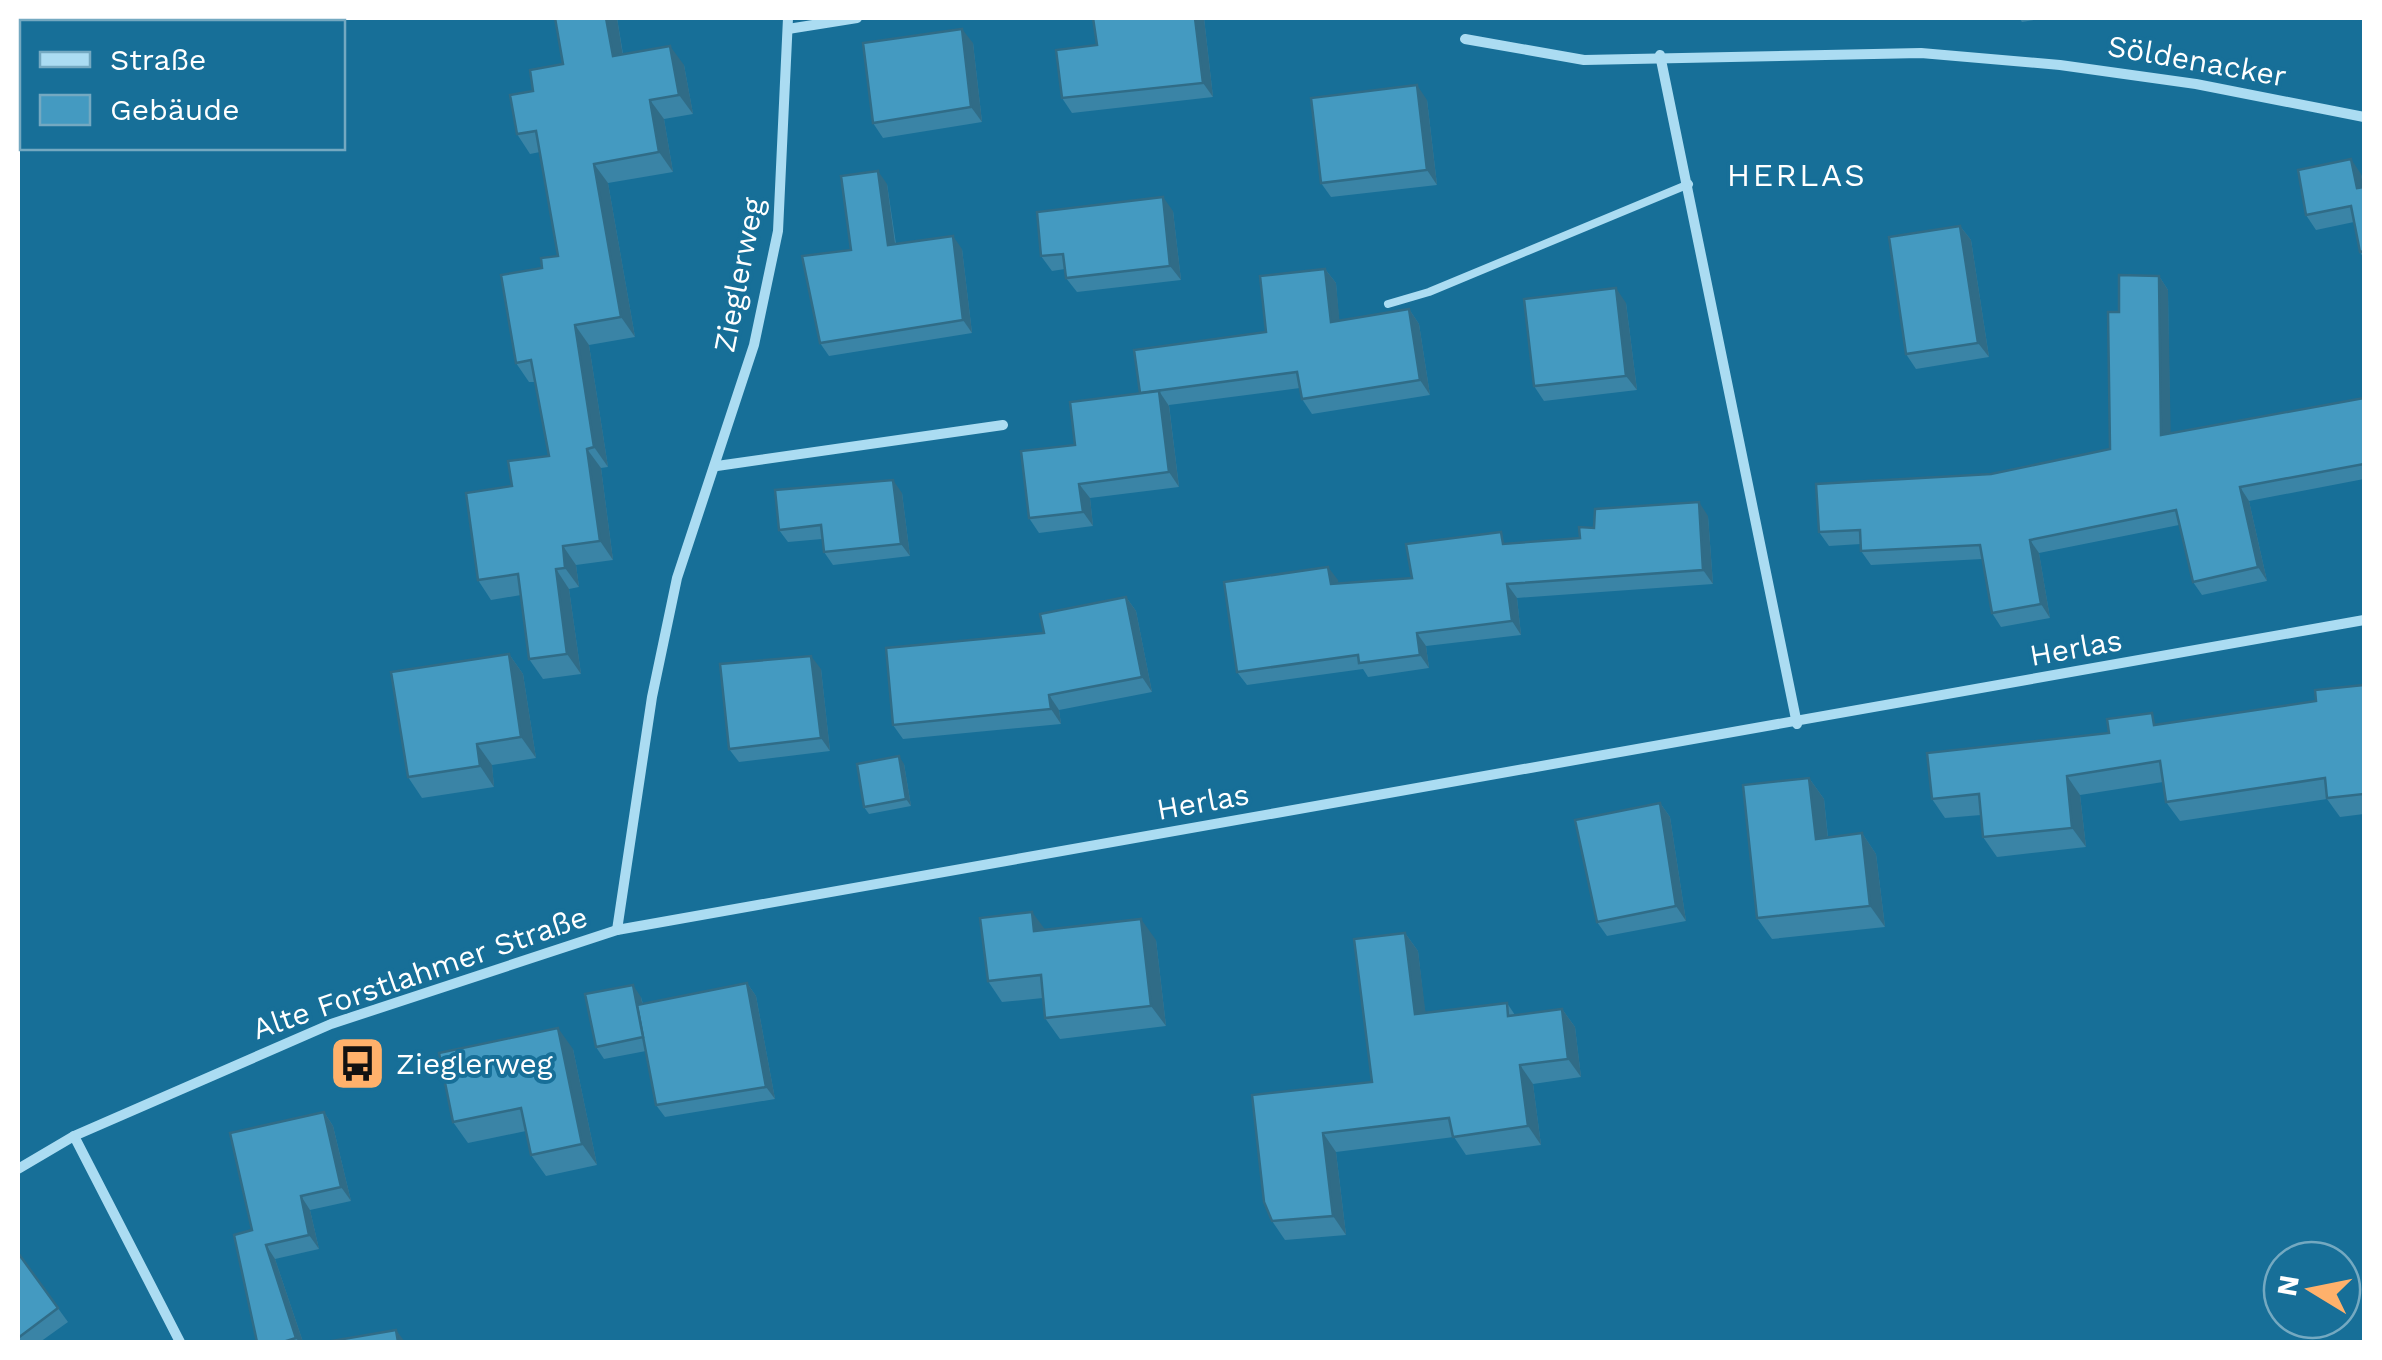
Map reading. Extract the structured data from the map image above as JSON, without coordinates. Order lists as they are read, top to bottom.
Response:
{
  "streets": {
    "street": [
      "Söldenacker",
      "Zieglerweg",
      "Herlas",
      "Alte Forstlahmer Straße"
    ]
  },
  "crossings": [
    ["Zieglerweg", "Herlas"],
    ["Zieglerweg", "Alte Forstlahmer Straße"],
    ["Herlas", "Alte Forstlahmer Straße"]
  ],
  "districts": ["HERLAS"],
  "places": {
    "bus stop": ["Zieglerweg"]
  },
  "legend": ["Straße", "Gebäude"],
  "north": "left"
}
